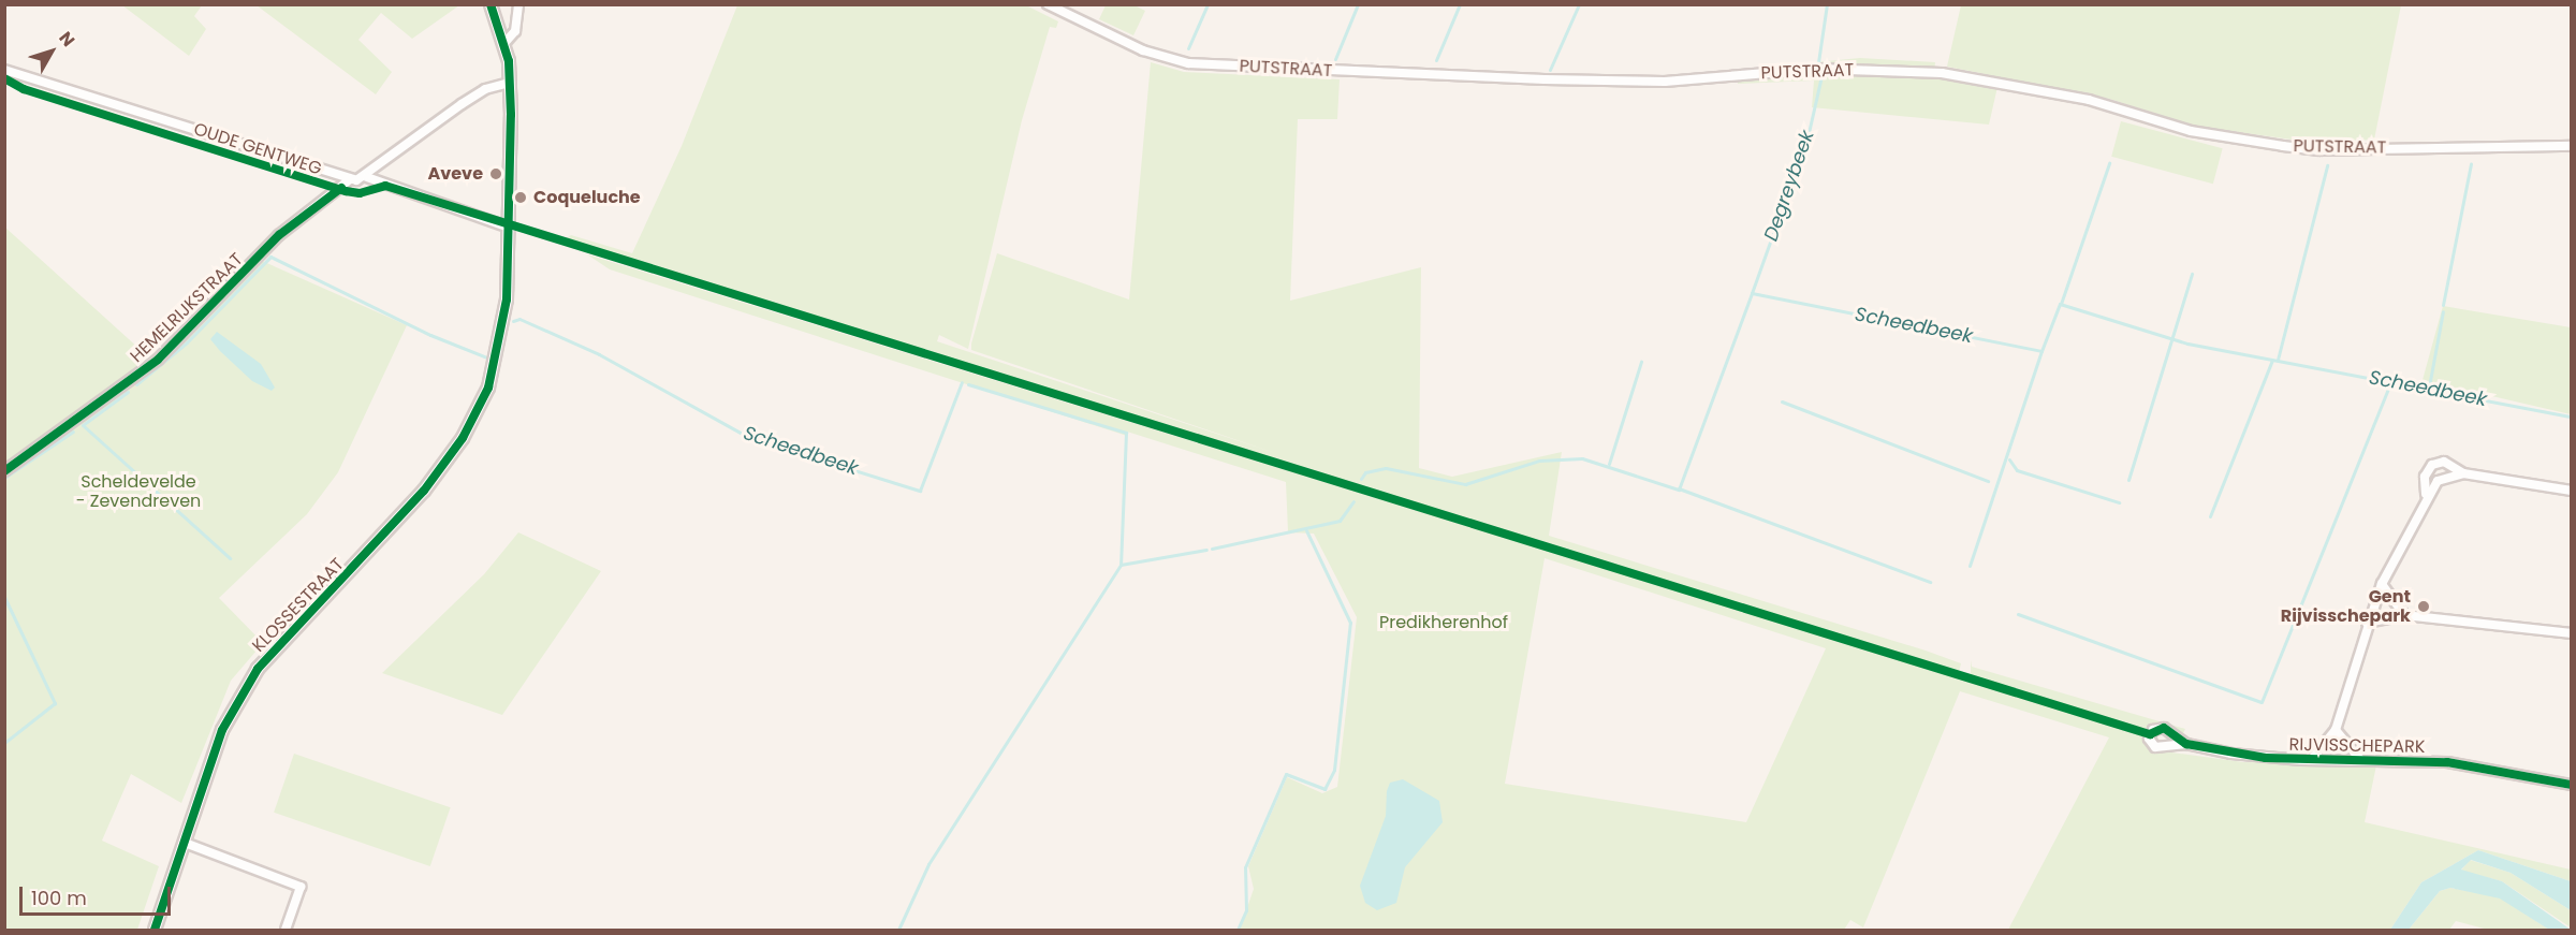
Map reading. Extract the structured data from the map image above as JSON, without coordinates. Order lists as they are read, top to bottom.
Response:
{
  "streets": {
    "street": [
      "PUTSTRAAT",
      "OUDE GENTWEG",
      "HEMELRIJKSTRAAT",
      "KLOSSESTRAAT",
      "RIJVISSCHEPARK"
    ]
  },
  "crossings": [
    ["OUDE GENTWEG", "HEMELRIJKSTRAAT"],
    ["OUDE GENTWEG", "KLOSSESTRAAT"]
  ],
  "water": ["Degreybeek", "Scheedbeek"],
  "parks": ["Scheldevelde - Zevendreven", "Predikherenhof"],
  "places": ["Aveve", "Coqueluche", "Gent Rijvisschepark"],
  "scale_bar": "100 m",
  "north": "top right"
}
